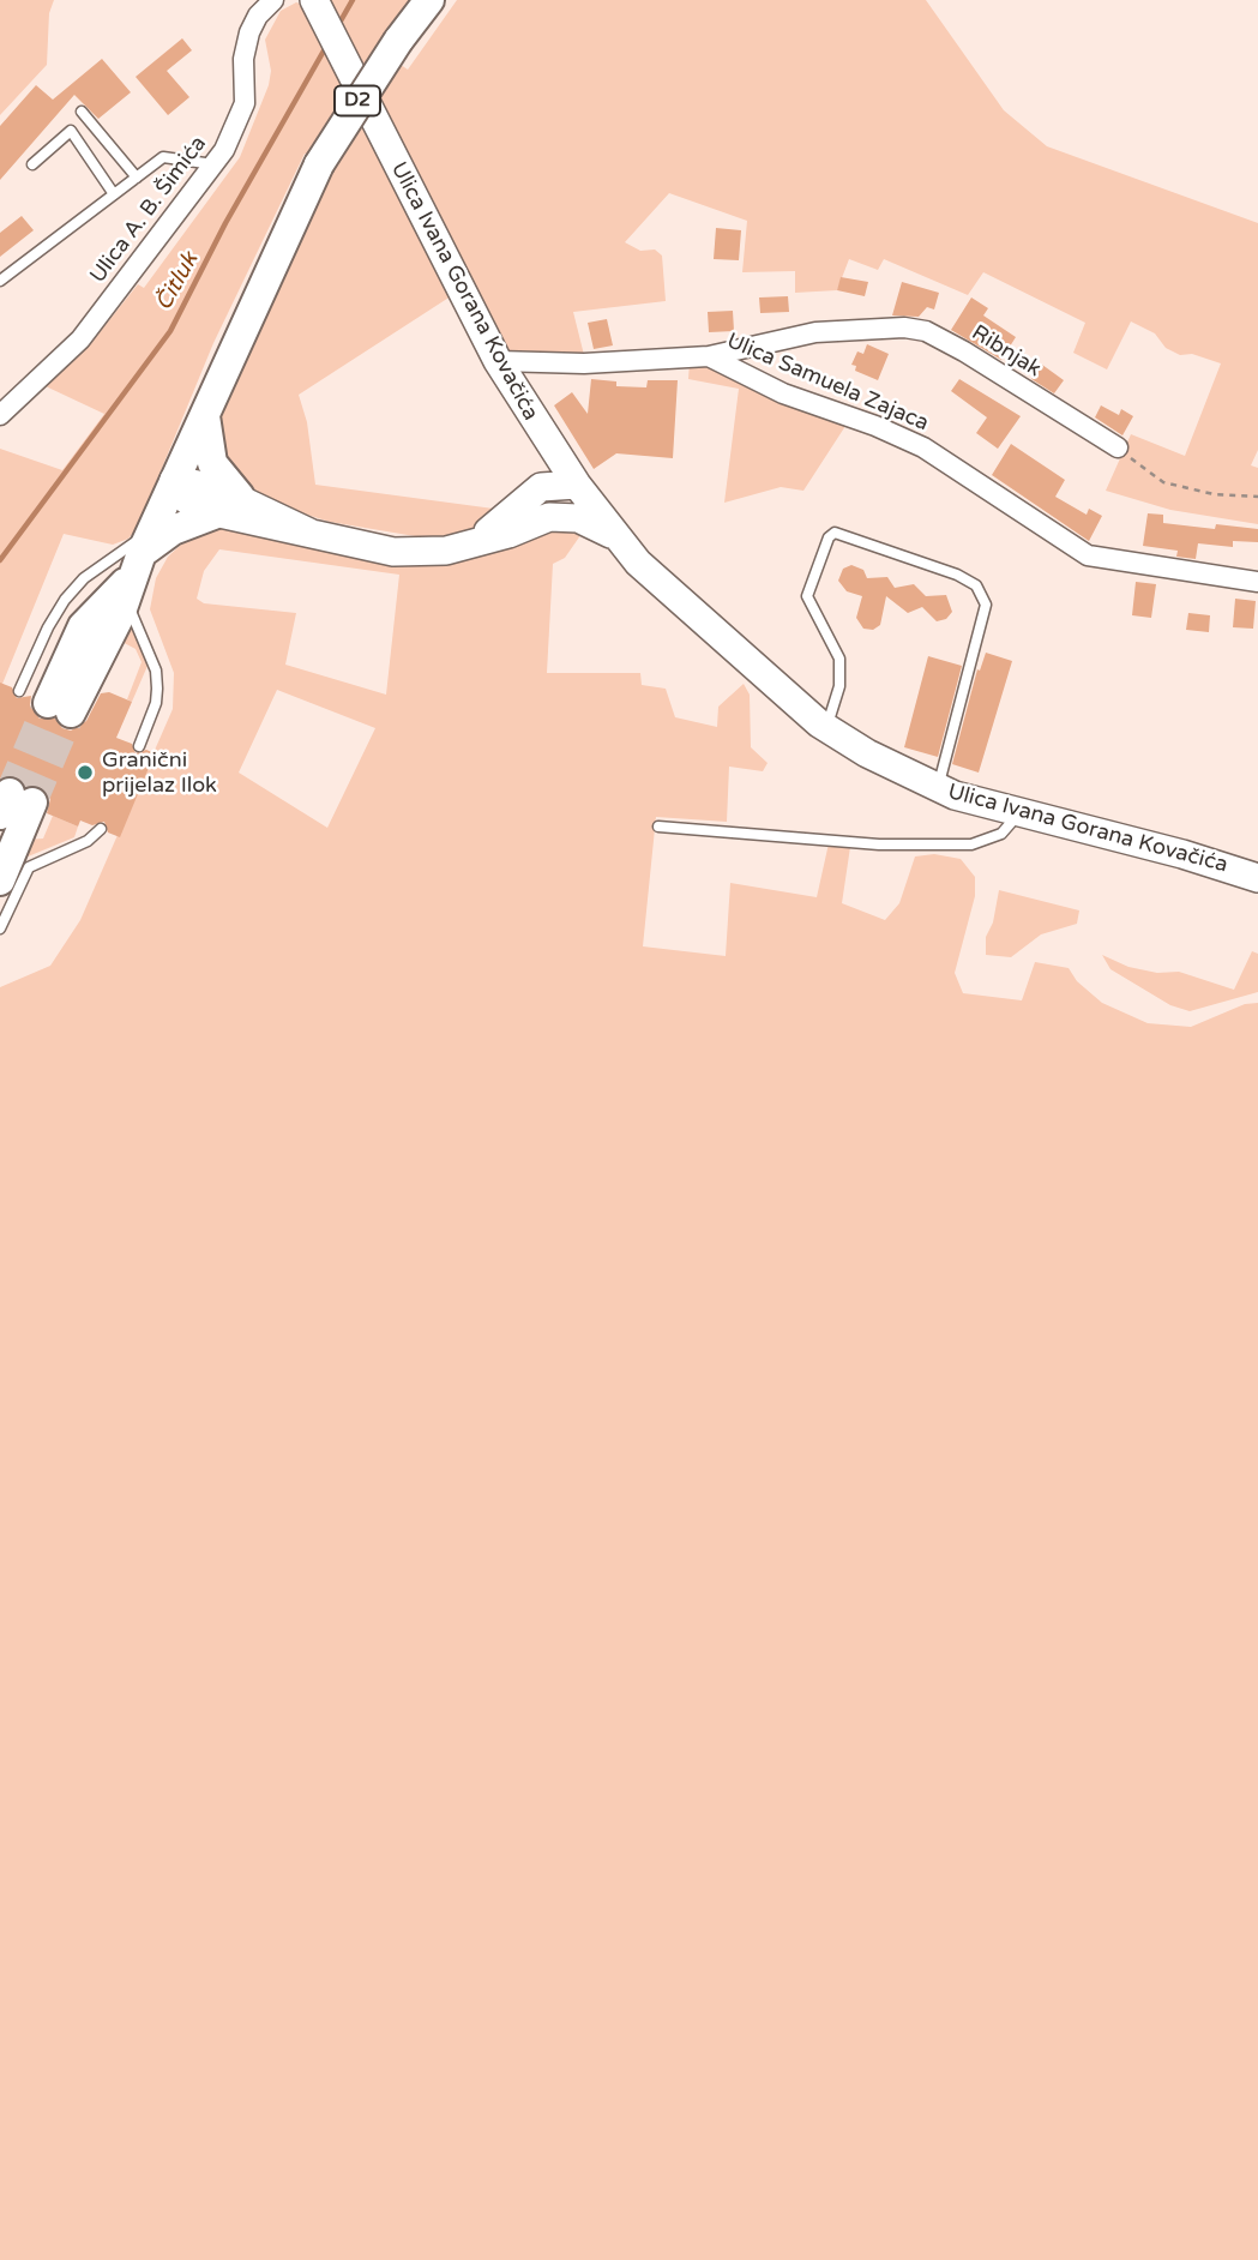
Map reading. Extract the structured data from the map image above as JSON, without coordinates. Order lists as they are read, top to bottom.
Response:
{
  "streets": {
    "main road": ["D2", "Ulica Ivana Gorana Kovačića"],
    "street": ["Ulica A. B. Šimića", "Ribnjak", "Ulica Samuela Zajaca"]
  },
  "crossings": [
    ["Ulica Ivana Gorana Kovačića", "Ulica Samuela Zajaca"],
    ["Ribnjak", "Ulica Samuela Zajaca"]
  ],
  "water": ["Čitluk"],
  "places": ["Granični prijelaz Ilok"]
}
